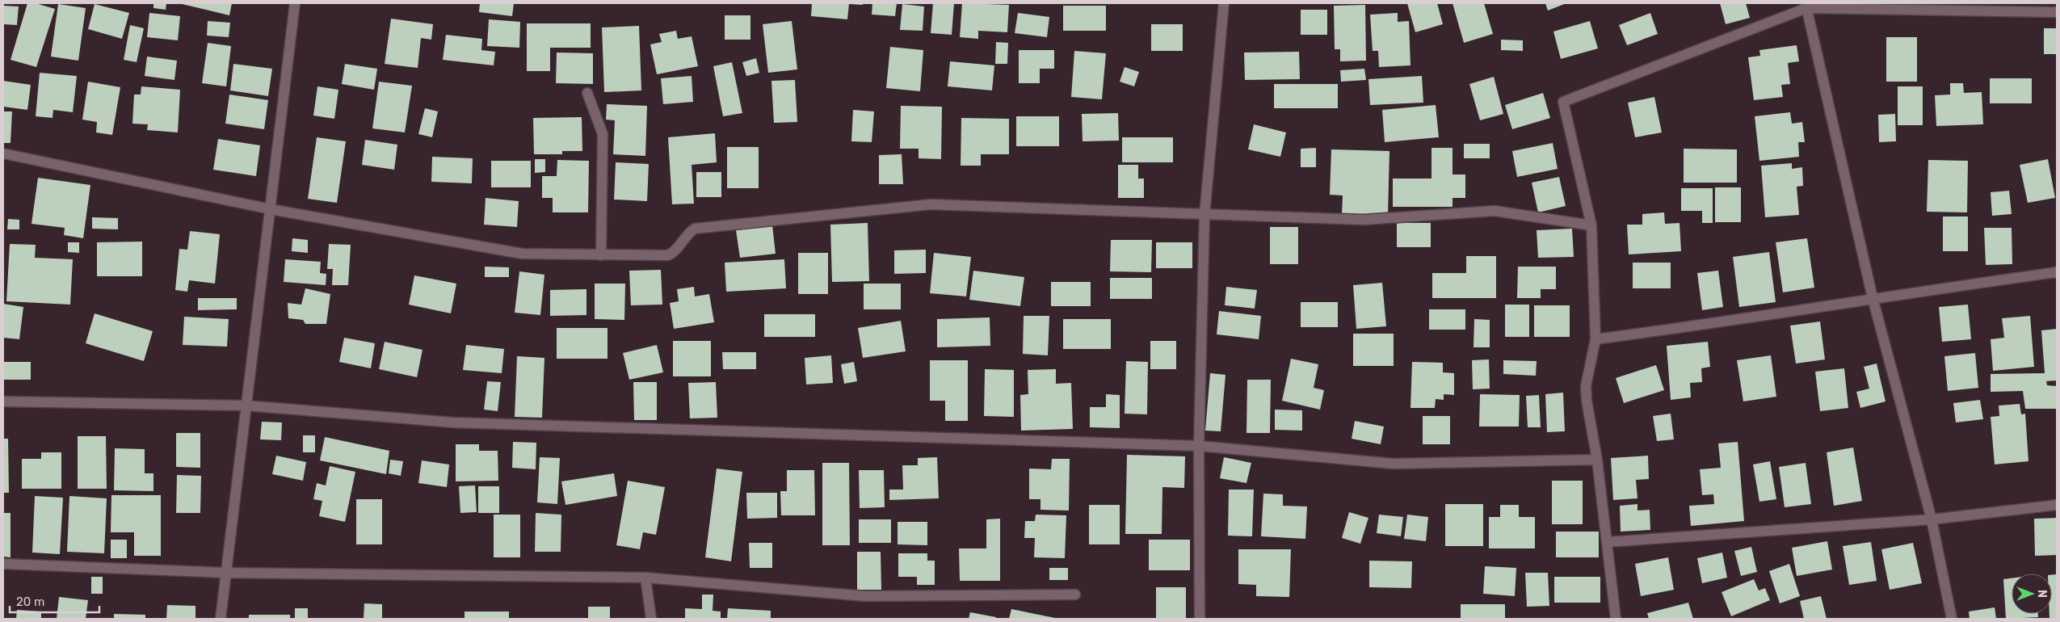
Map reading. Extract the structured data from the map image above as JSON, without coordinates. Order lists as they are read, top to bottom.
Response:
{
  "scale_bar": "20 m",
  "north": "right"
}
